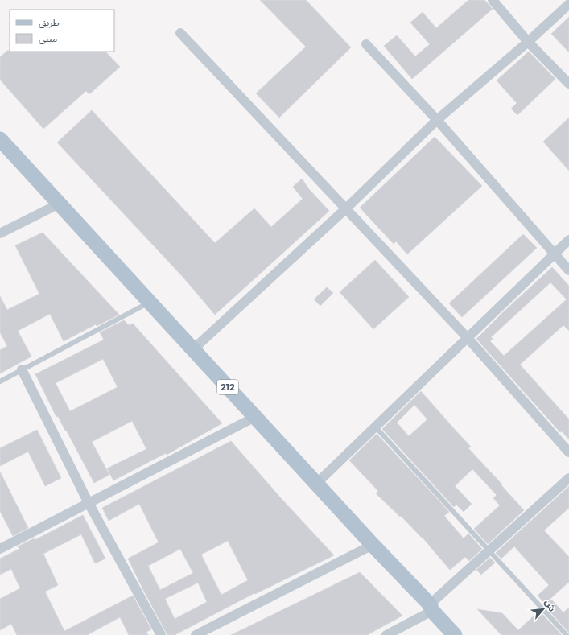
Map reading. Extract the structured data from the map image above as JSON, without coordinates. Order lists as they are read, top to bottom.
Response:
{
  "streets": {
    "main road": ["212"]
  },
  "legend": ["طريق", "مبنى"],
  "north": "top right"
}
